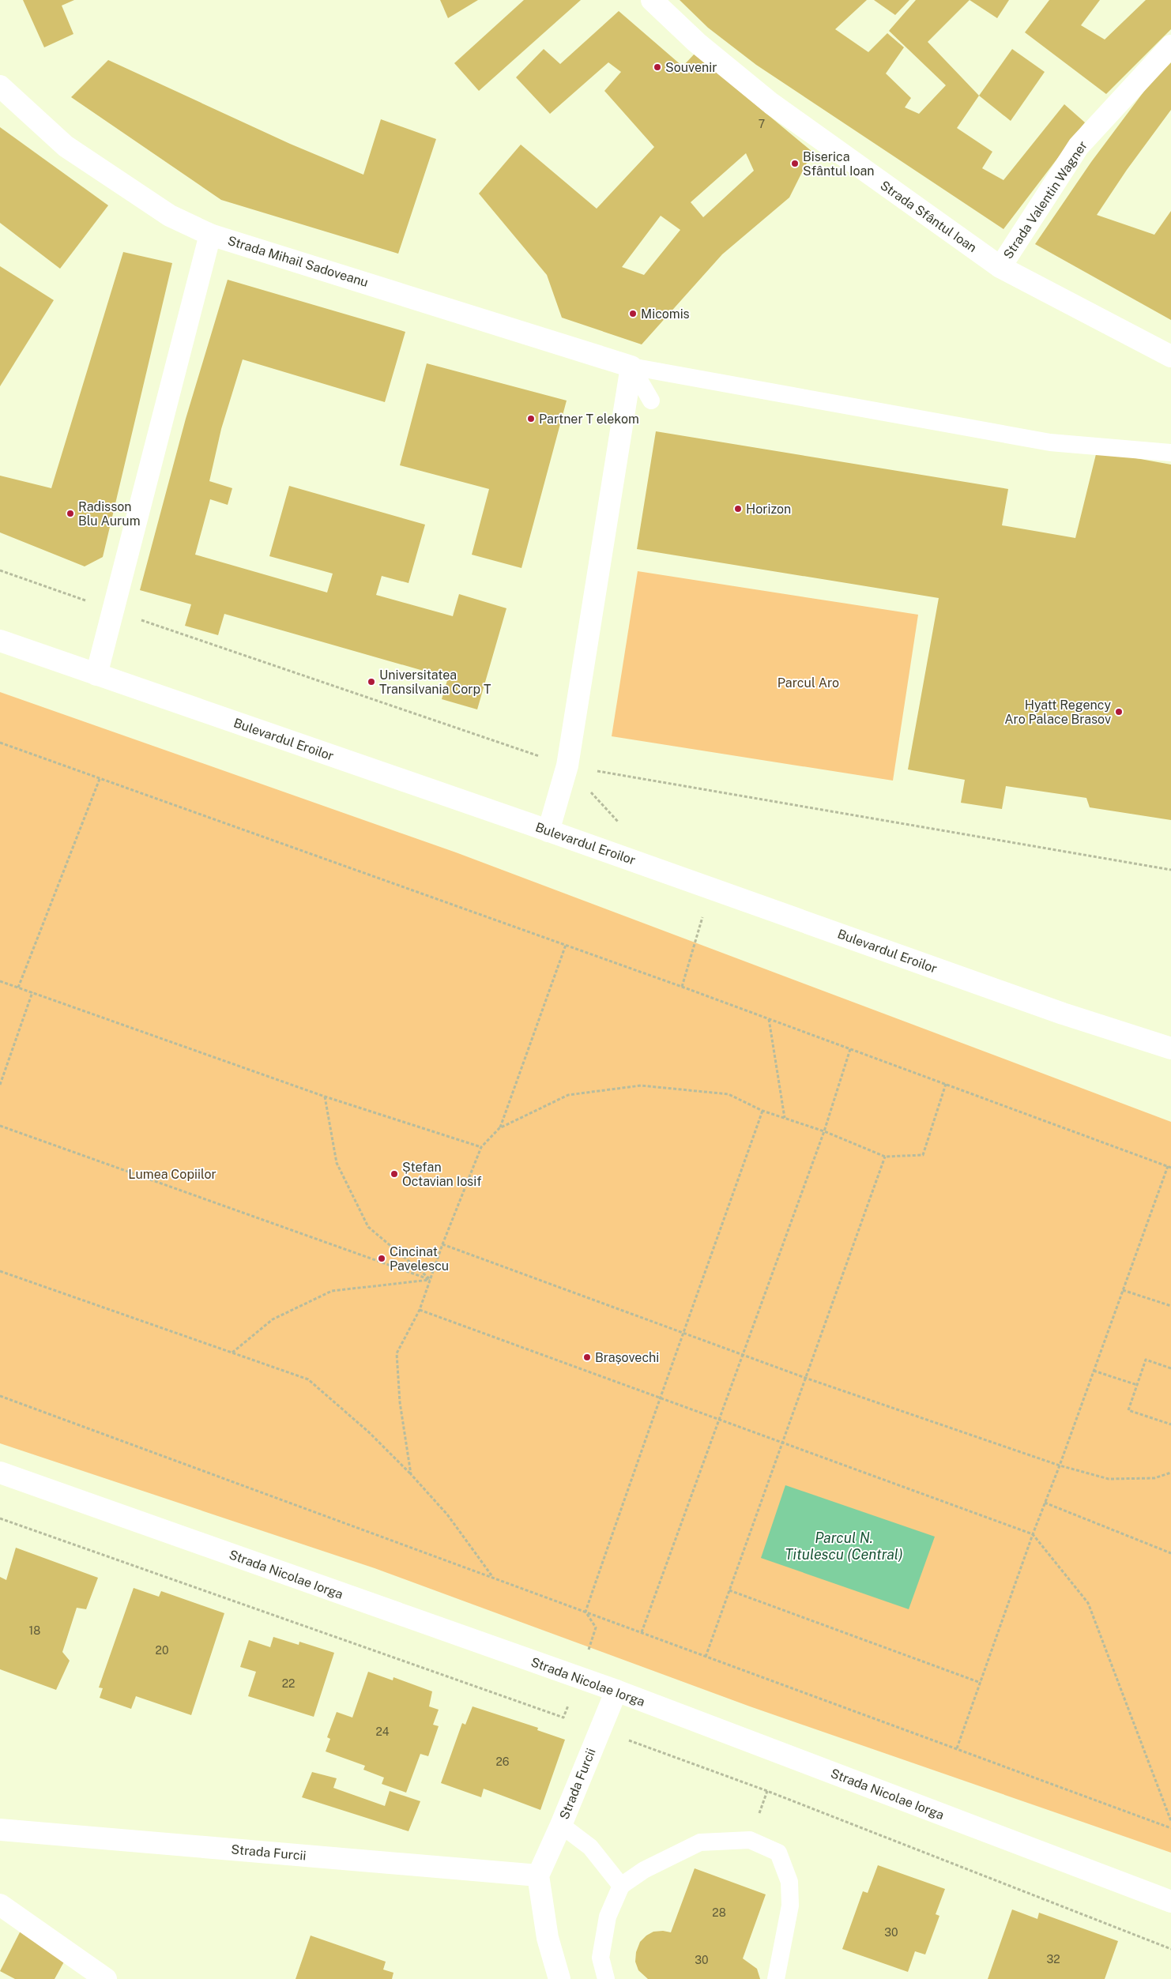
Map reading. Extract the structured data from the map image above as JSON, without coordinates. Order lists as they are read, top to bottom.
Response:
{
  "streets": {
    "street": [
      "Strada Valentin Wagner",
      "Strada Sfântul Ioan",
      "Strada Mihail Sadoveanu",
      "Bulevardul Eroilor",
      "Strada Nicolae Iorga",
      "Strada Furcii"
    ]
  },
  "crossings": [
    ["Strada Valentin Wagner", "Strada Sfântul Ioan"],
    ["Strada Nicolae Iorga", "Strada Furcii"]
  ],
  "water": ["Parcul N. Titulescu (Central)"],
  "parks": ["Parcul Aro", "Lumea Copiilor"],
  "places": [
    "Souvenir",
    "Biserica Sfântul Ioan",
    "Micomis",
    "Partner T elekom",
    "Horizon",
    "Radisson Blu Aurum",
    "Universitatea Transilvania Corp T",
    "Hyatt Regency Aro Palace Brasov",
    "Ștefan Octavian Iosif",
    "Cincinat Pavelescu",
    "Brașovechi"
  ],
  "house_numbers": [
    "7",
    "18",
    "20",
    "22",
    "24",
    "26",
    "28",
    "30",
    "32",
    "30"
  ]
}
